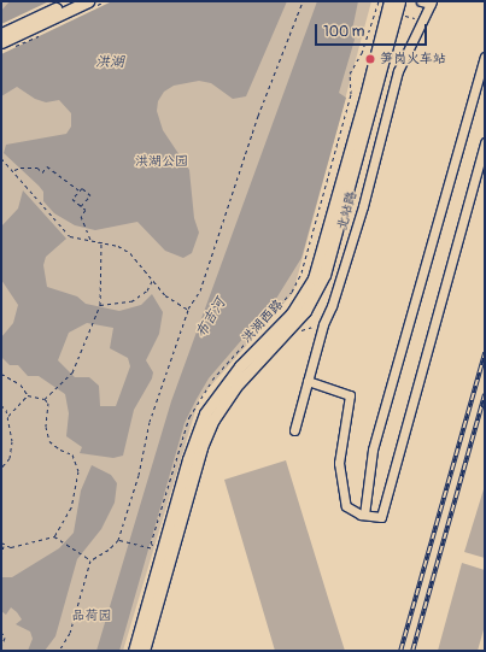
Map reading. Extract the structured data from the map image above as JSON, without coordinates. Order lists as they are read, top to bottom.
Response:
{
  "streets": {
    "main road": ["洪湖西路"],
    "street": ["北站路"]
  },
  "water": ["洪湖", "布吉河"],
  "parks": ["洪湖公园", "品荷园"],
  "places": ["笋岗火车站"],
  "scale_bar": "100 m"
}
